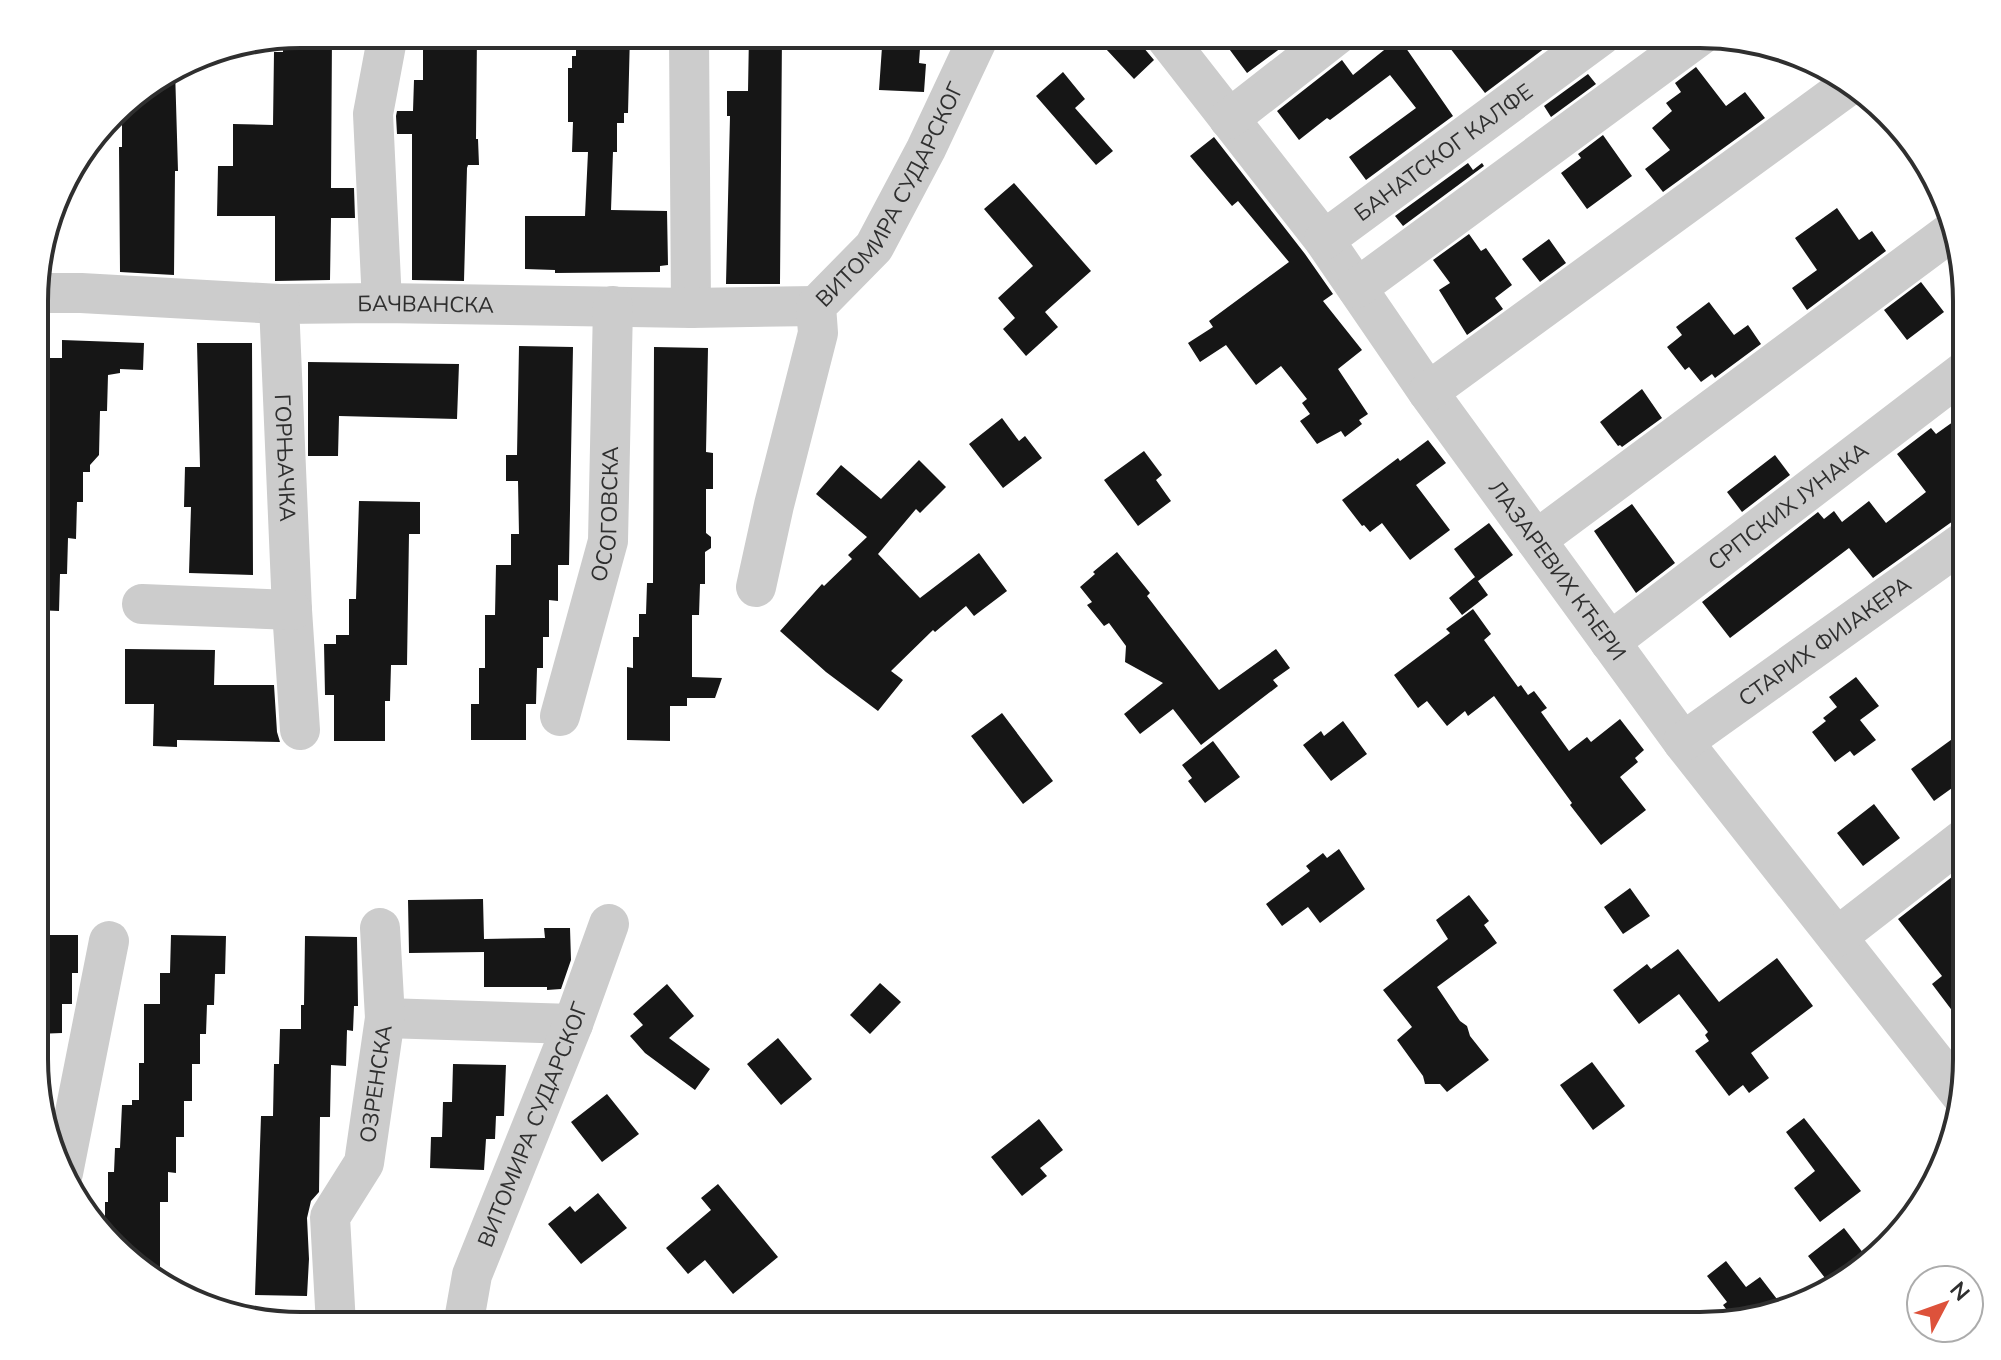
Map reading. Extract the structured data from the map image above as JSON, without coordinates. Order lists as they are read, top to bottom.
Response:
{
  "streets": {
    "street": [
      "БАНАТСКОГ КАЛФЕ",
      "ВИТОМИРА СУДАРСКОГ",
      "БАЧВАНСКА",
      "ГОРЊАЧКА",
      "СРПСКИХ ЈУНАКА",
      "ОСОГОВСКА",
      "ЛАЗАРЕВИХ КЋЕРИ",
      "СТАРИХ ФИЈАКЕРА",
      "ОЗРЕНСКА"
    ]
  },
  "crossings": [
    ["БАНАТСКОГ КАЛФЕ", "ЛАЗАРЕВИХ КЋЕРИ"],
    ["ВИТОМИРА СУДАРСКОГ", "БАЧВАНСКА"],
    ["БАЧВАНСКА", "ГОРЊАЧКА"],
    ["БАЧВАНСКА", "ОСОГОВСКА"],
    ["СРПСКИХ ЈУНАКА", "ЛАЗАРЕВИХ КЋЕРИ"],
    ["ЛАЗАРЕВИХ КЋЕРИ", "СТАРИХ ФИЈАКЕРА"]
  ],
  "north": "top right"
}
